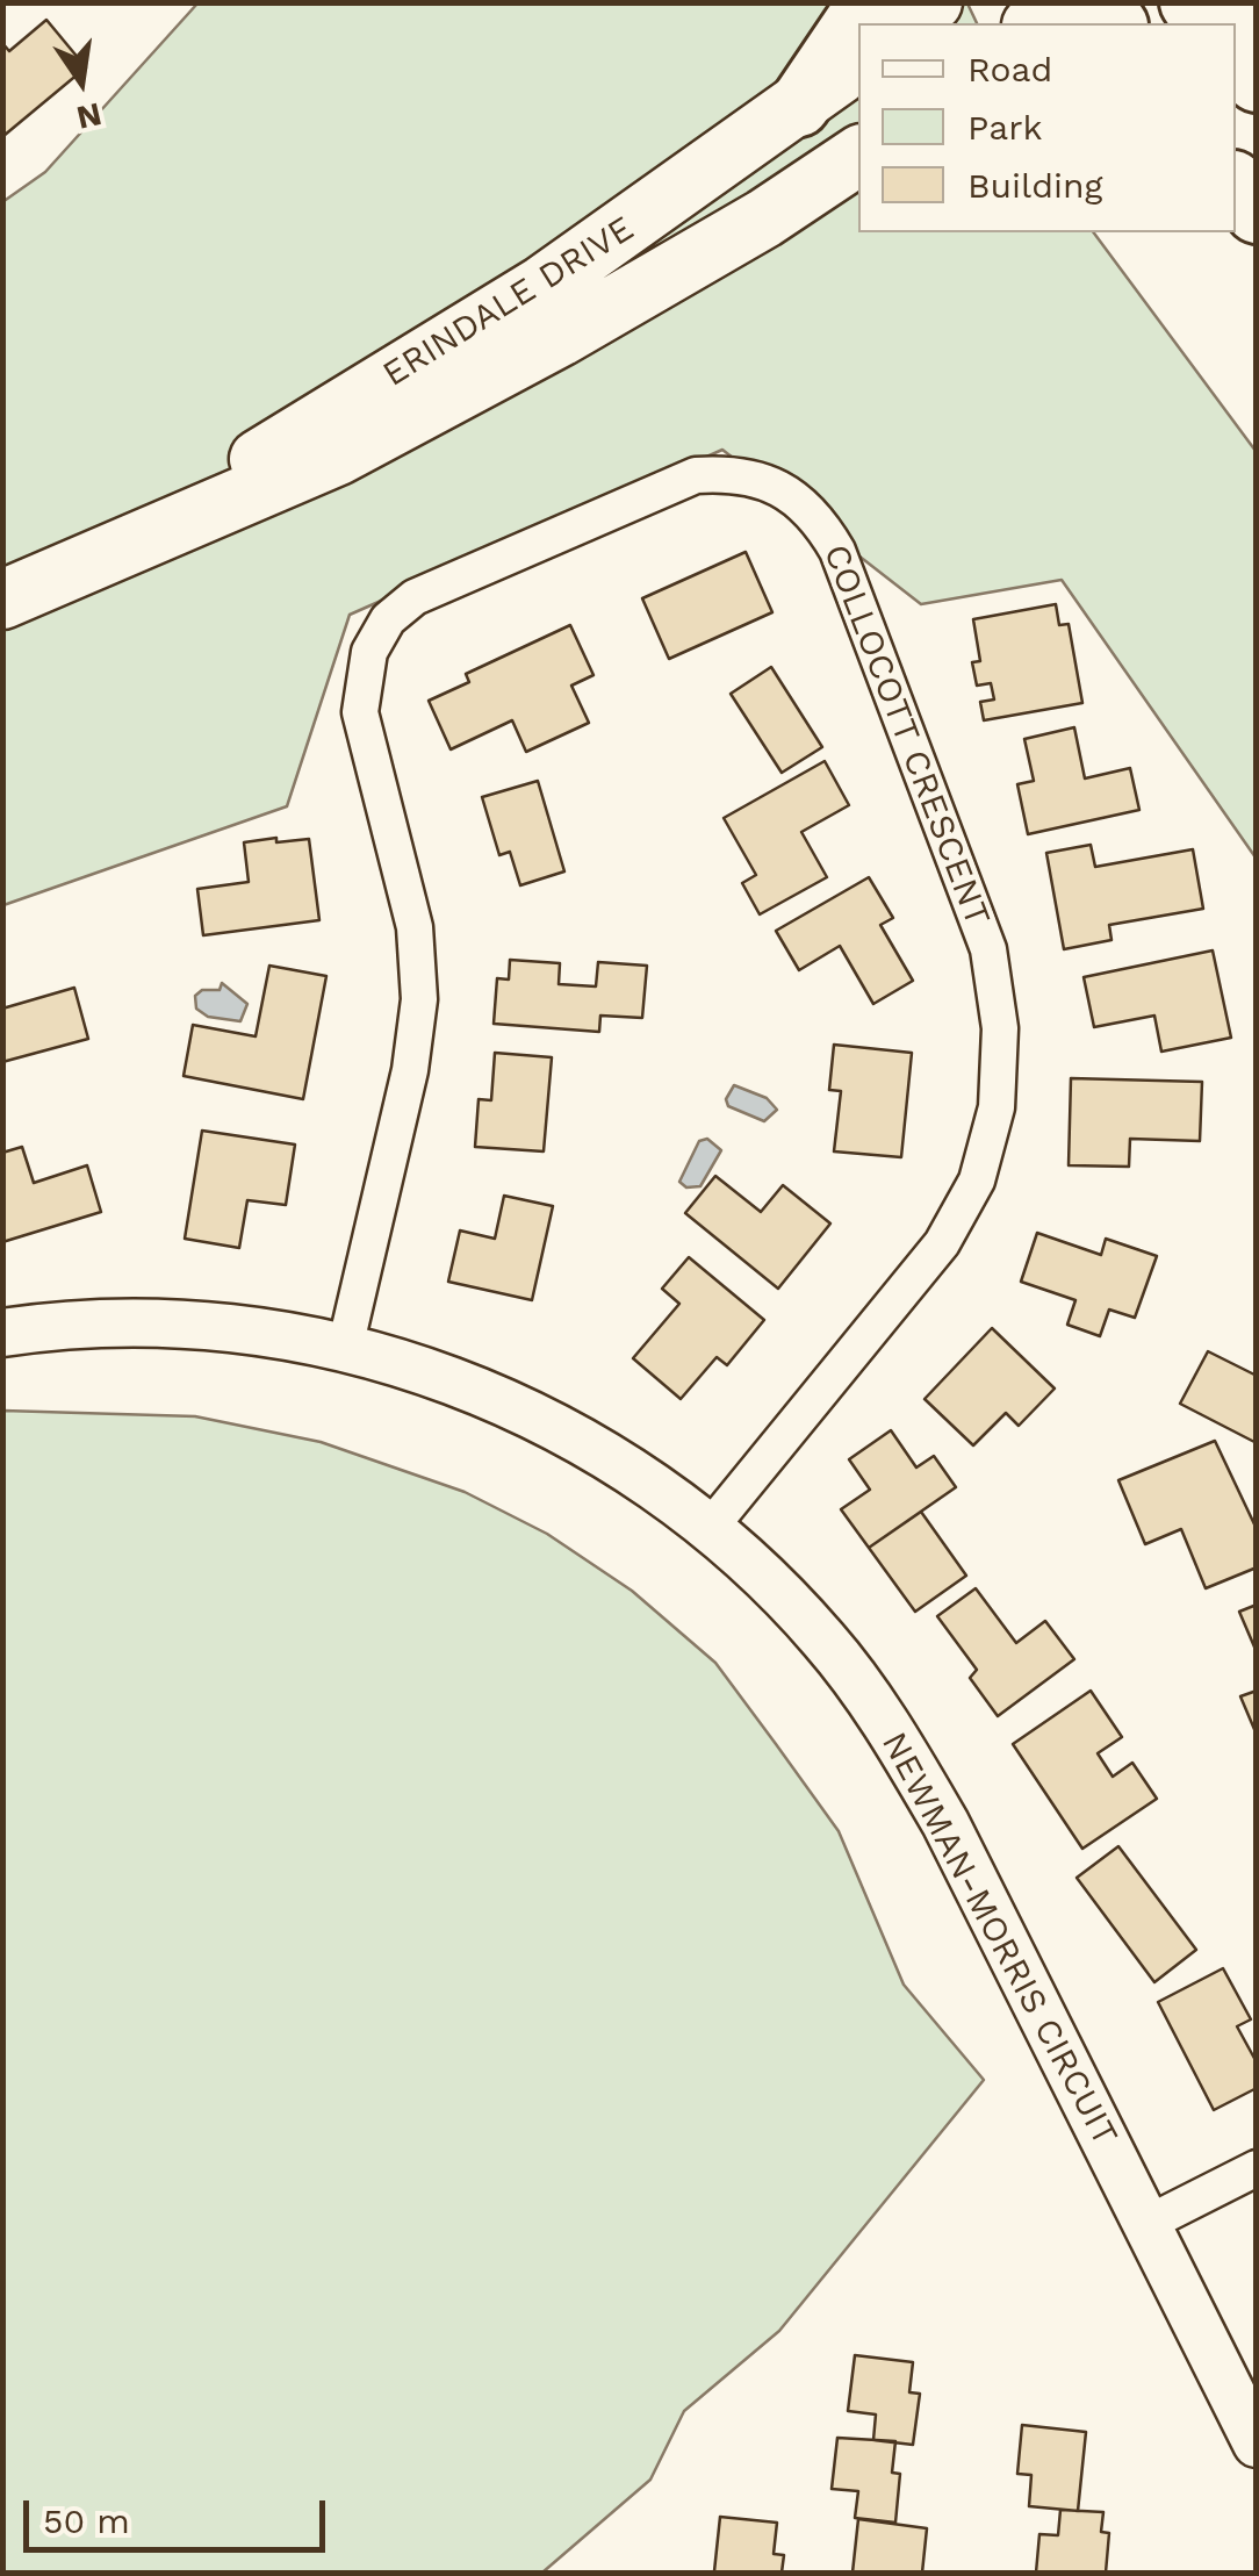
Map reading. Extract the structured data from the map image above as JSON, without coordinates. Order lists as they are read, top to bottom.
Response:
{
  "streets": {
    "main road": ["ERINDALE DRIVE"],
    "street": ["COLLOCOTT CRESCENT", "NEWMAN-MORRIS CIRCUIT"]
  },
  "crossings": [
    ["COLLOCOTT CRESCENT", "NEWMAN-MORRIS CIRCUIT"]
  ],
  "legend": ["Road", "Park", "Building"],
  "scale_bar": "50 m",
  "north": "bottom"
}
